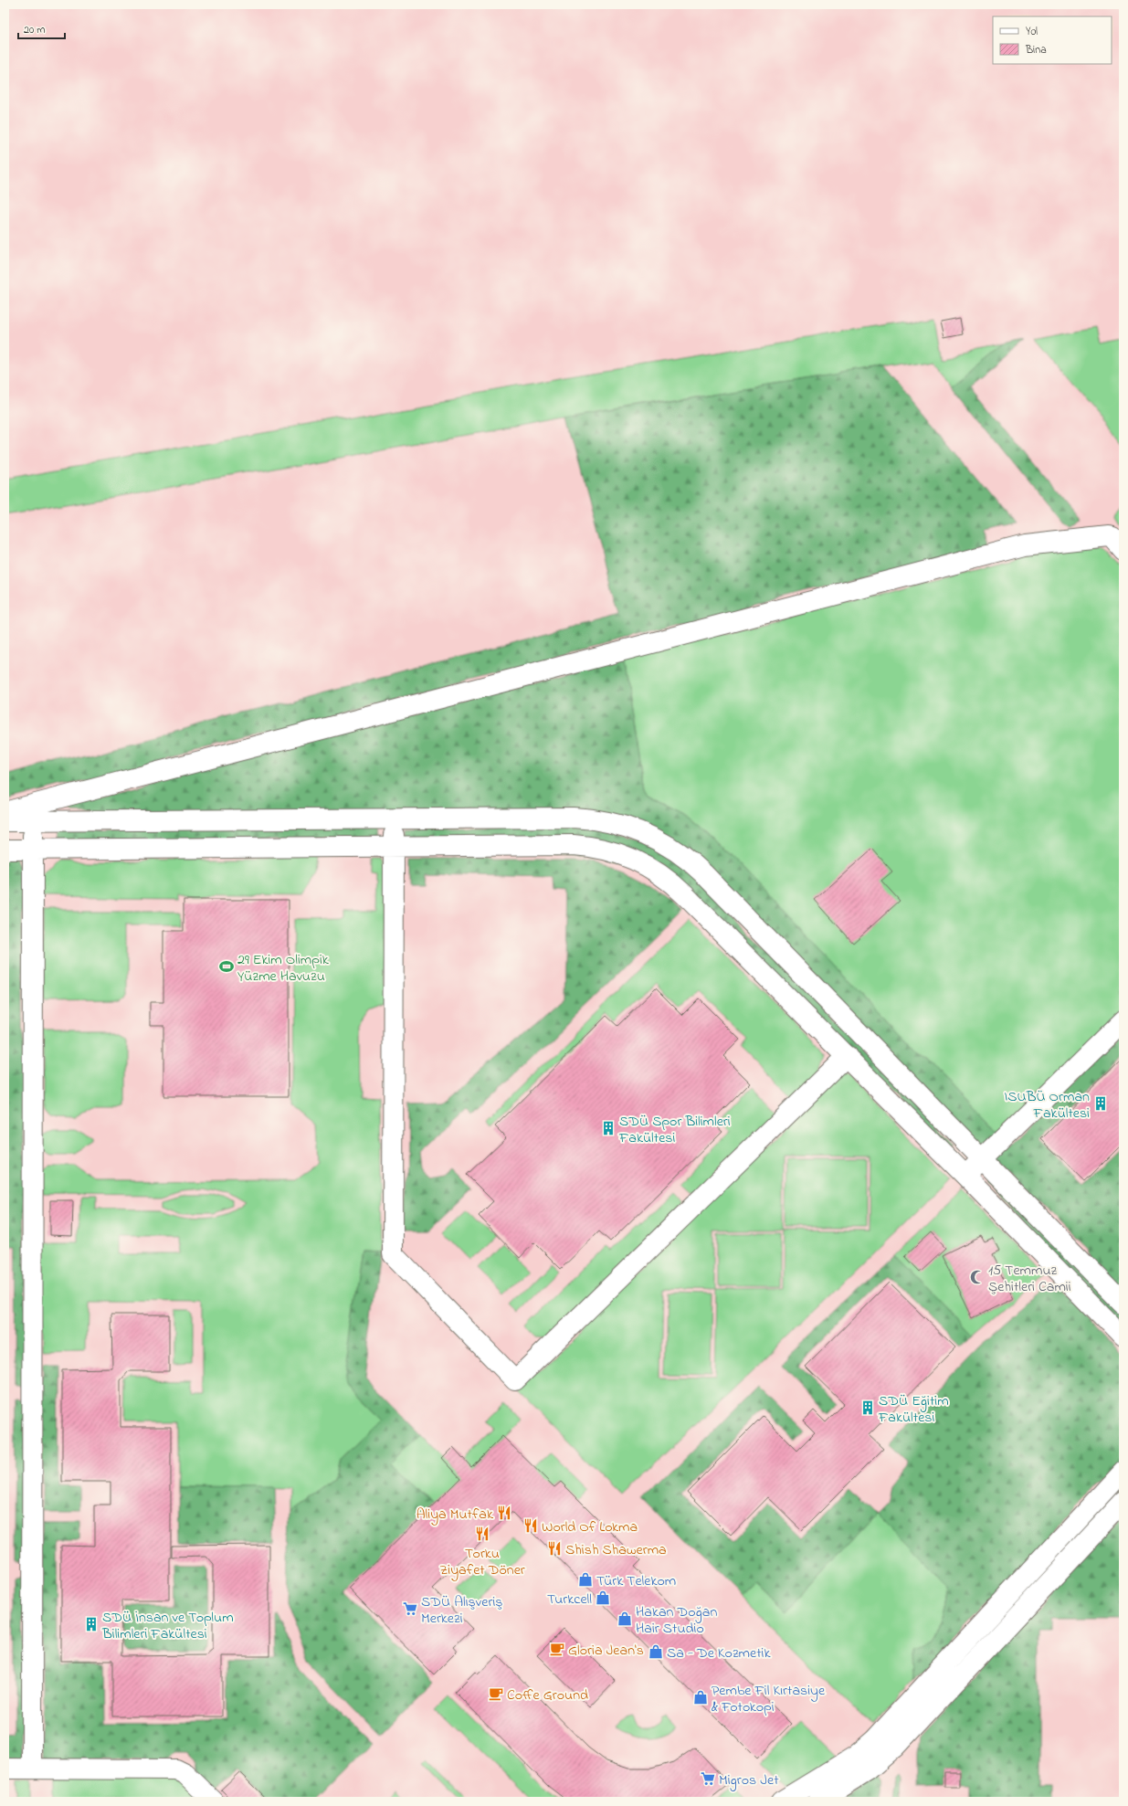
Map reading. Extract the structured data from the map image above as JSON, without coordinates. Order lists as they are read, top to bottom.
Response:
{
  "places": {
    "sports": ["29 Ekim Olimpik Yüzme Havuzu"],
    "building": [
      "ISUBÜ Orman Fakültesi",
      "SDÜ Spor Bilimleri Fakültesi",
      "SDÜ Eğitim Fakültesi",
      "SDÜ İnsan ve Toplum Bilimleri Fakültesi"
    ],
    "mosque": ["15 Temmuz Şehitleri Camii"],
    "restaurant": [
      "Aliya Mutfak",
      "World Of Lokma",
      "Torku Ziyafet Döner",
      "Shish Shawerma"
    ],
    "shop": [
      "Türk Telekom",
      "Turkcell",
      "Hakan Doğan Hair Studio",
      "Sa - De Kozmetik",
      "Pembe Fil Kırtasiye & Fotokopi"
    ],
    "supermarket": ["SDÜ Alışveriş Merkezi", "Migros Jet"],
    "cafe": ["Gloria Jean's", "Coffe Ground"]
  },
  "legend": ["Yol", "Bina"],
  "scale_bar": "20 m"
}
